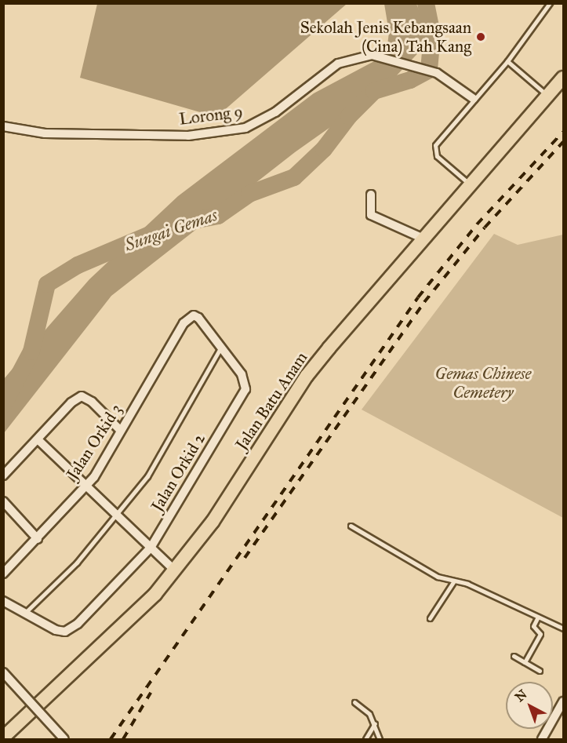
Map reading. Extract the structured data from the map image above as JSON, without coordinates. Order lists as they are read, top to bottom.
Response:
{
  "streets": {
    "highway": ["Jalan Batu Anam"],
    "street": ["Lorong 9", "Jalan Orkid 3", "Jalan Orkid 2"]
  },
  "crossings": [
    ["Jalan Orkid 3", "Jalan Orkid 2"]
  ],
  "water": ["Sungai Gemas"],
  "parks": ["Gemas Chinese Cemetery"],
  "places": ["Sekolah Jenis Kebangsaan (Cina) Tah Kang"],
  "north": "top left"
}
